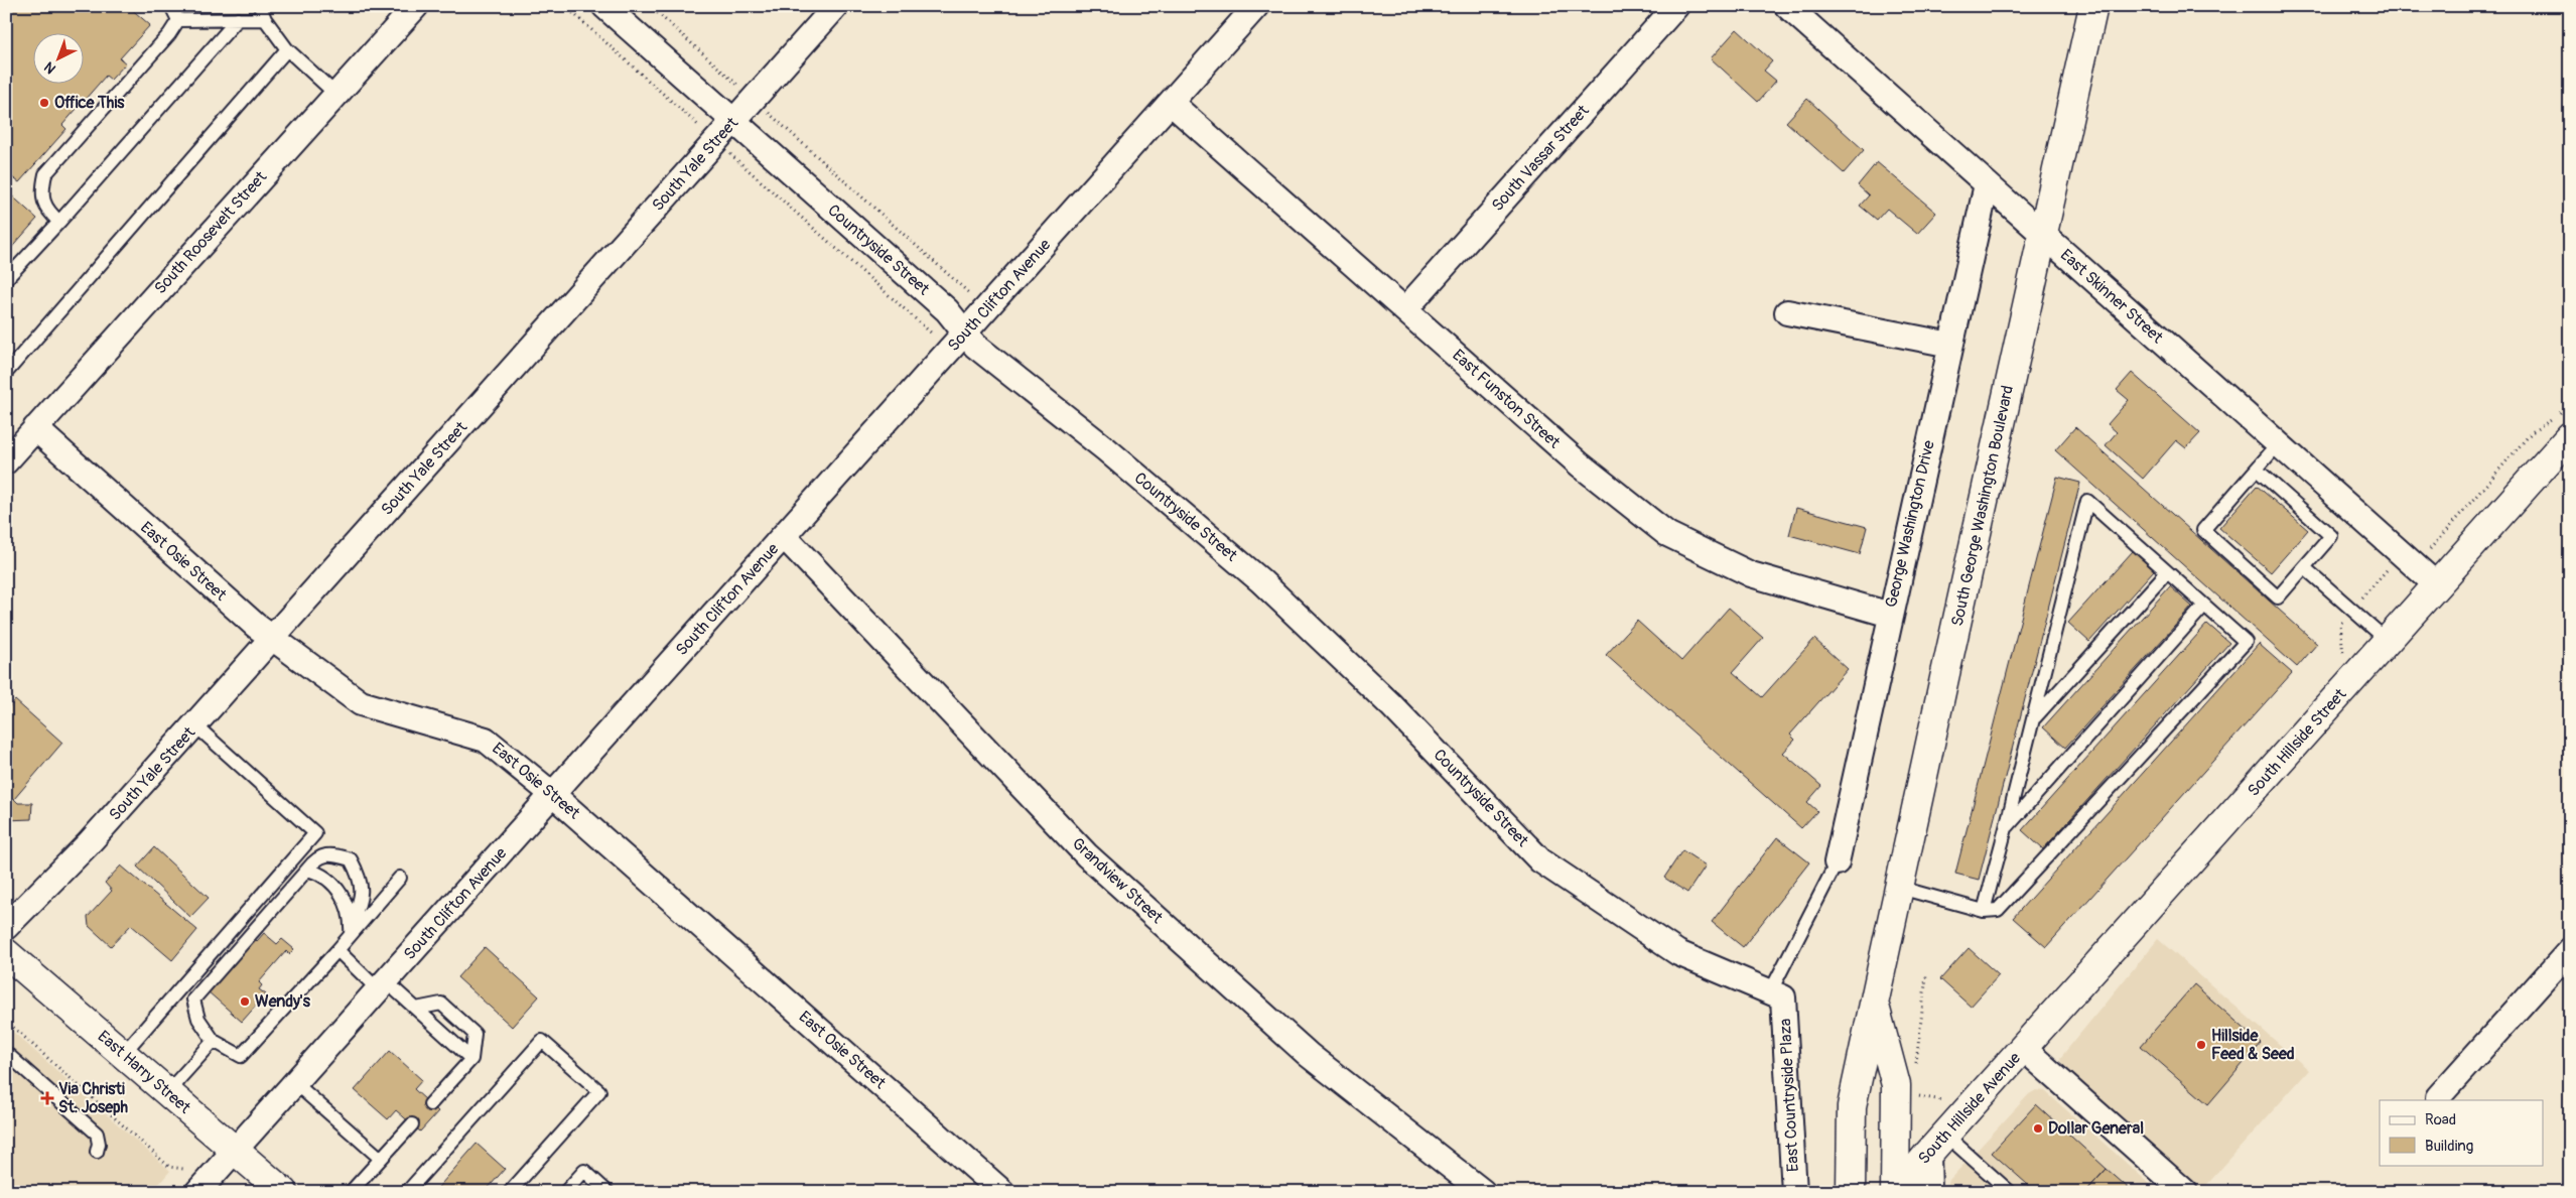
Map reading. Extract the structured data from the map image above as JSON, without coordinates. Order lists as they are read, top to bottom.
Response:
{
  "streets": {
    "street": [
      "South Vassar Street",
      "South Yale Street",
      "South Roosevelt Street",
      "Countryside Street",
      "South Clifton Avenue",
      "East Skinner Street",
      "East Funston Street",
      "South George Washington Boulevard",
      "George Washington Drive",
      "East Osie Street",
      "South Hillside Street",
      "Grandview Street",
      "East Harry Street",
      "East Countryside Plaza",
      "South Hillside Avenue"
    ]
  },
  "crossings": [
    ["South Vassar Street", "East Funston Street"],
    ["South Yale Street", "Countryside Street"],
    ["South Yale Street", "East Osie Street"],
    ["South Roosevelt Street", "East Osie Street"],
    ["Countryside Street", "South Clifton Avenue"],
    ["Countryside Street", "East Countryside Plaza"],
    ["South Clifton Avenue", "East Funston Street"],
    ["South Clifton Avenue", "East Osie Street"],
    ["South Clifton Avenue", "Grandview Street"],
    ["South Clifton Avenue", "East Harry Street"],
    ["East Skinner Street", "South George Washington Boulevard"],
    ["East Skinner Street", "George Washington Drive"],
    ["East Skinner Street", "South Hillside Street"],
    ["East Funston Street", "George Washington Drive"],
    ["South George Washington Boulevard", "South Hillside Avenue"],
    ["South Hillside Street", "South Hillside Avenue"]
  ],
  "places": {
    "other": [
      "Office This",
      "Wendy's",
      "Hillside Feed & Seed",
      "Dollar General"
    ],
    "health": ["Via Christi St. Joseph"]
  },
  "legend": ["Road", "Building"],
  "north": "bottom left"
}
